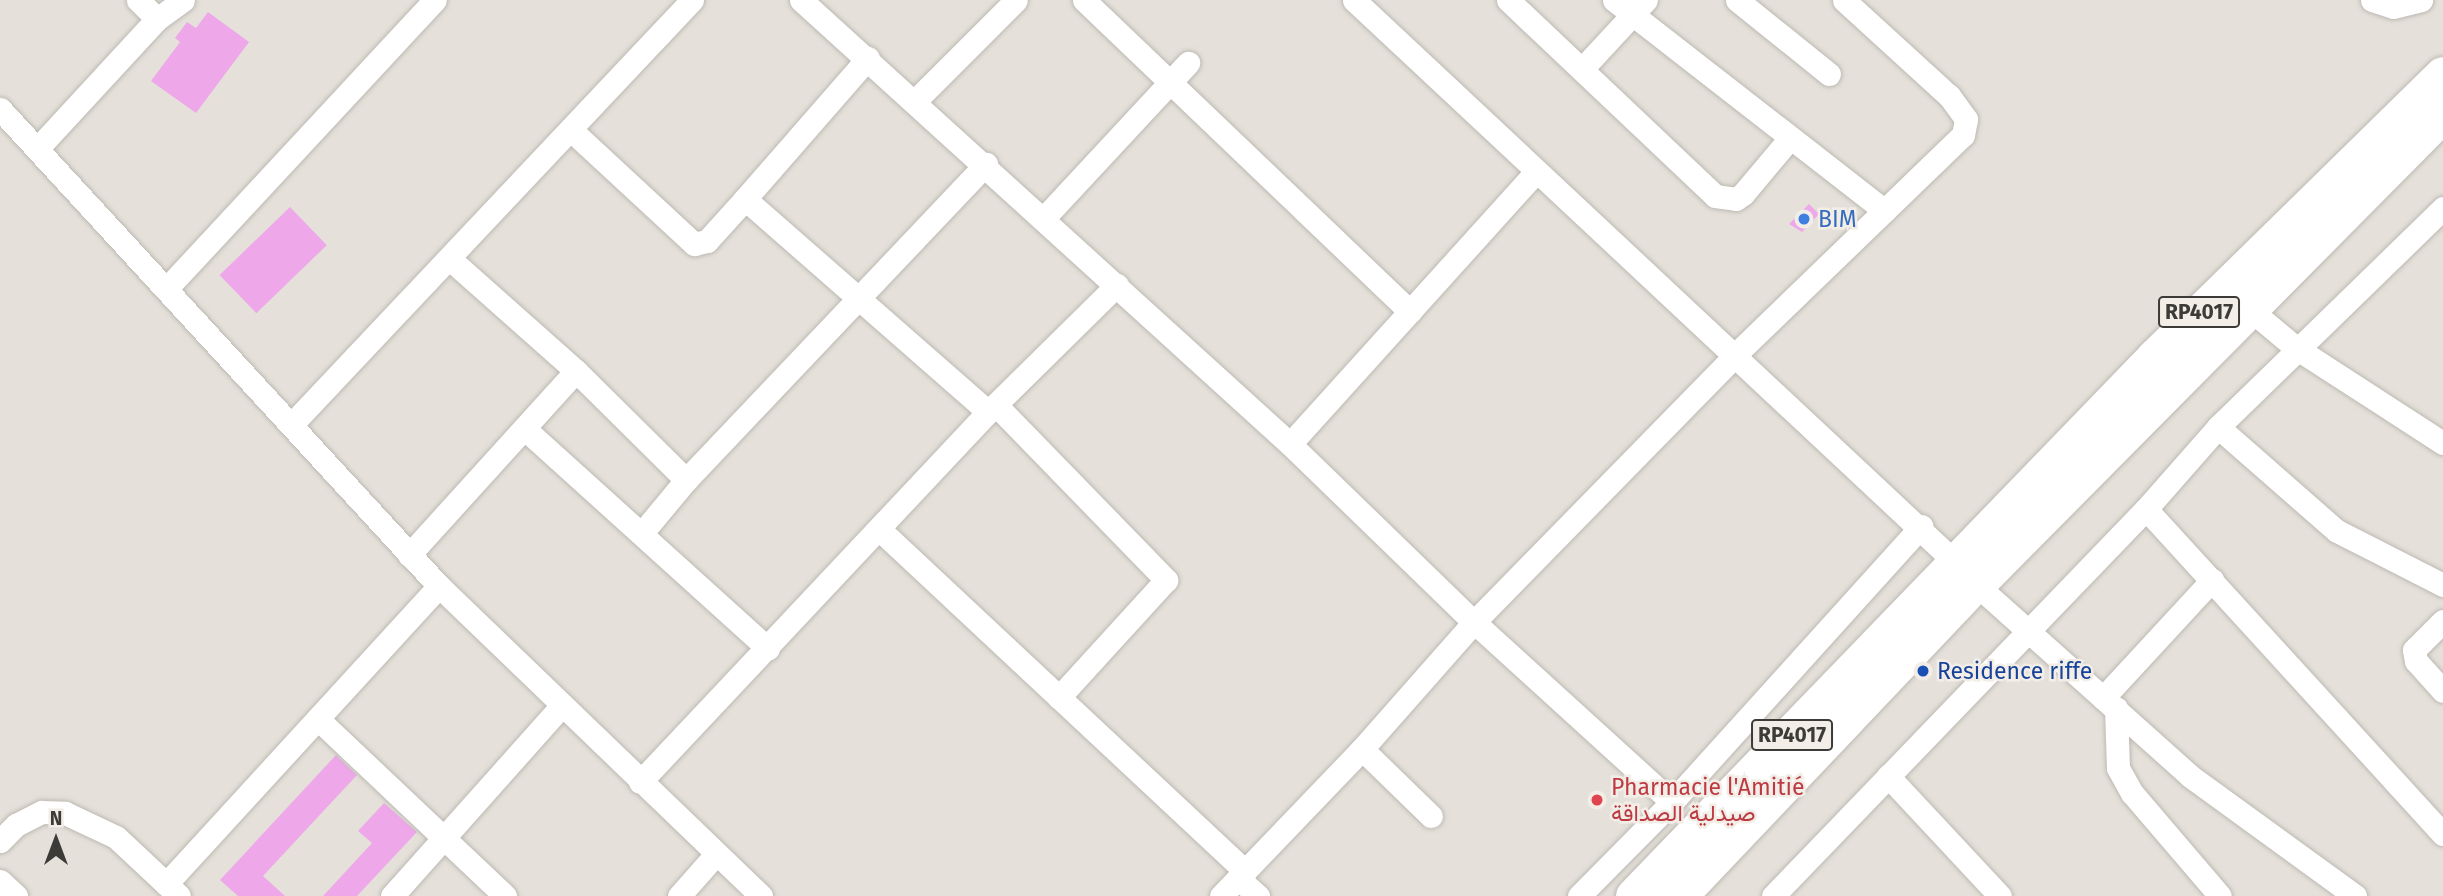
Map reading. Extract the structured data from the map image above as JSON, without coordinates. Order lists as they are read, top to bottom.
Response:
{
  "streets": {
    "main road": ["RP4017"]
  },
  "places": ["BIM", "Residence riffe", "Pharmacie l'Amitié صيدلية الصداقة"],
  "north": "top"
}
